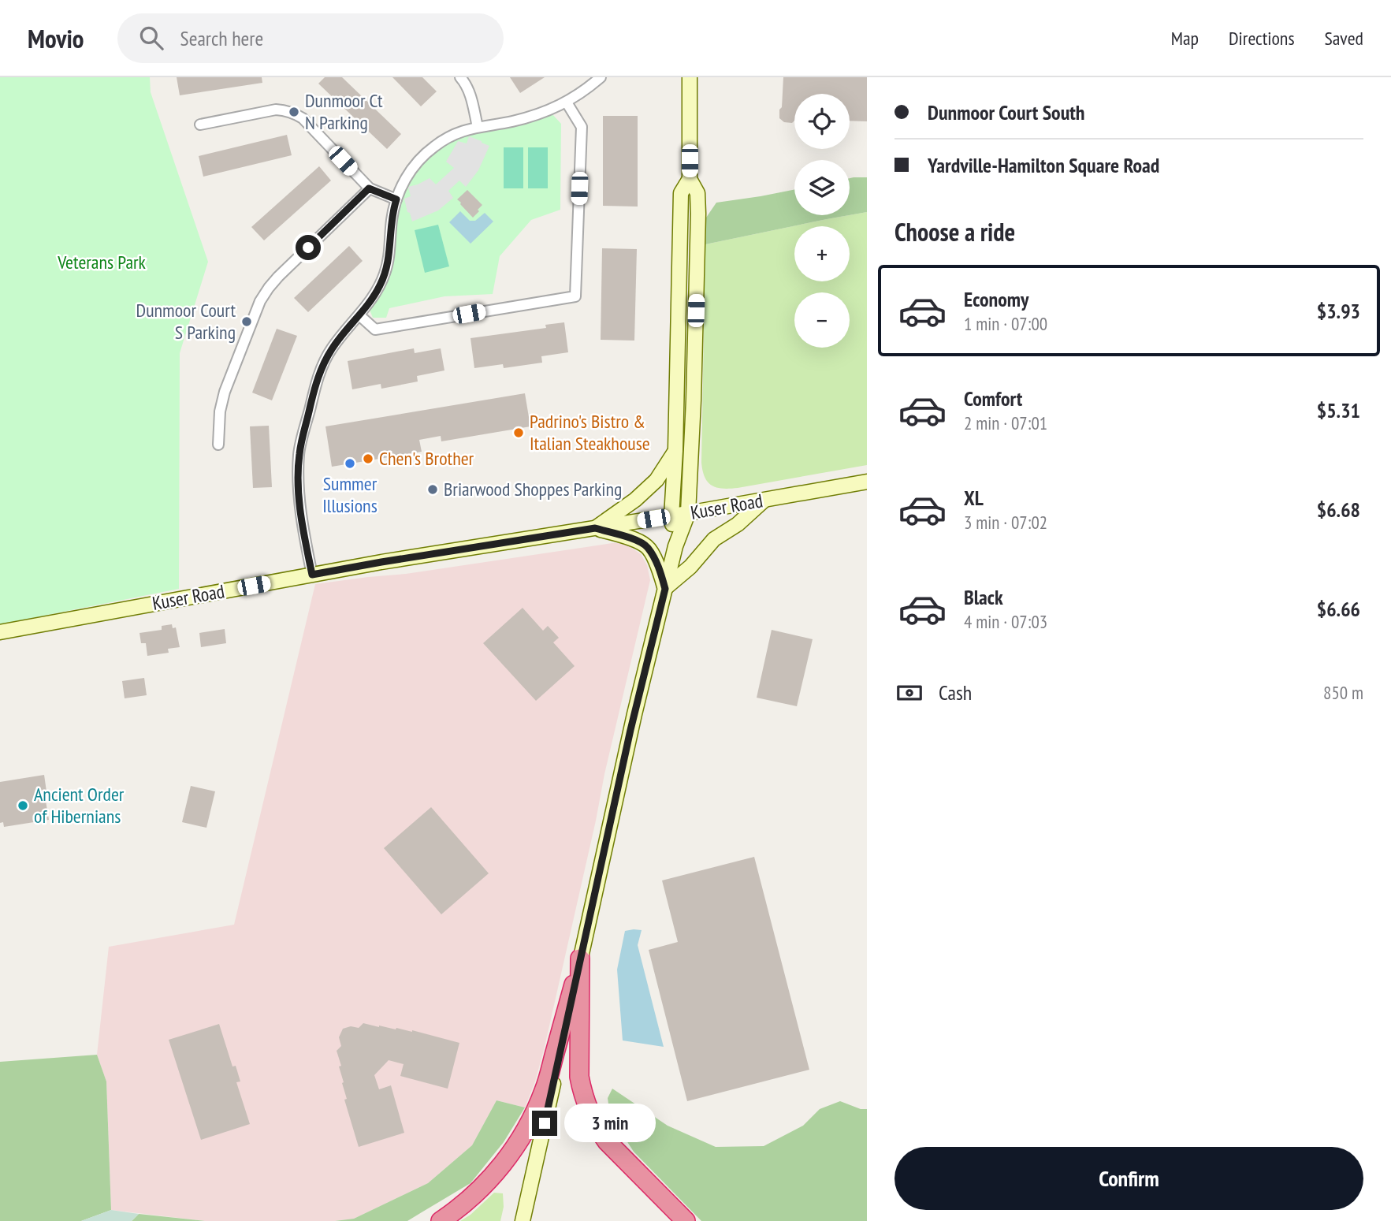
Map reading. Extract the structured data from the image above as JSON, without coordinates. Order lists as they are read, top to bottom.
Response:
{
  "streets": {
    "street": ["Kuser Road"]
  },
  "parks": ["Veterans Park"],
  "places": [
    "Dunmoor Ct N Parking",
    "Dunmoor Court S Parking",
    "Padrino's Bistro & Italian Steakhouse",
    "Chen's Brother",
    "Summer Illusions",
    "Briarwood Shoppes Parking",
    "Ancient Order of Hibernians"
  ],
  "page": {
    "header": "Movio",
    "search": "Search here",
    "nav": ["Map", "Directions", "Saved"],
    "banner": ["Dunmoor Court South", "Yardville-Hamilton Square Road"],
    "map_buttons": ["+", "−"],
    "heading": "Choose a ride",
    "list": [
      {
        "name": "Economy",
        "note": "1 min · 07:00",
        "value": "$3.93"
      },
      {
        "name": "Comfort",
        "note": "2 min · 07:01",
        "value": "$5.31"
      },
      {
        "name": "XL",
        "note": "3 min · 07:02",
        "value": "$6.68"
      },
      {
        "name": "Black",
        "note": "4 min · 07:03",
        "value": "$6.66"
      }
    ],
    "pay": ["Cash", "850 m"],
    "bubble": "3 min",
    "buttons": "Confirm"
  }
}
